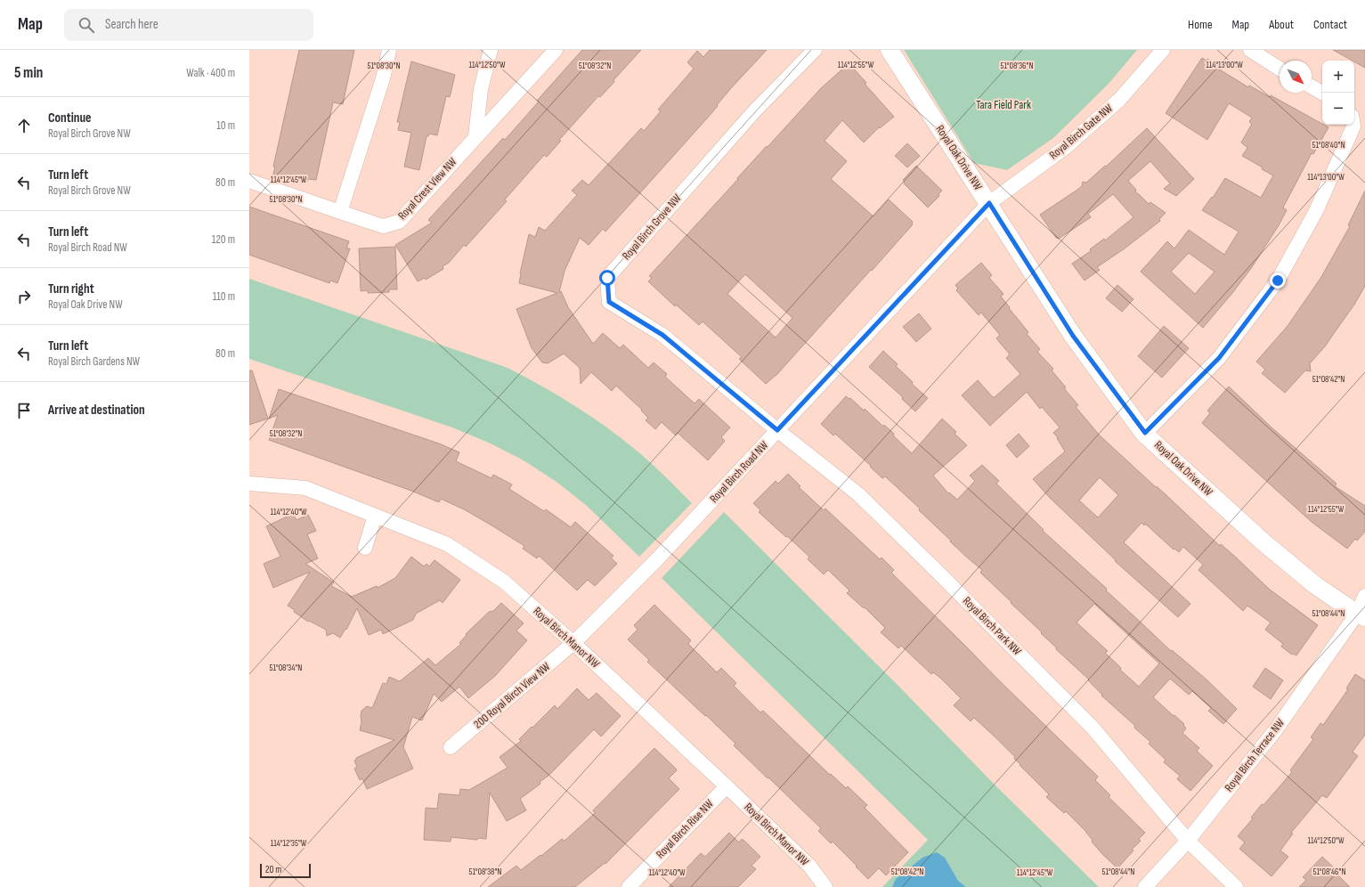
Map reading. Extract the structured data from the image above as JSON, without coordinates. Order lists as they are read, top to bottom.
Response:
{
  "streets": {
    "street": [
      "Royal Birch Gate NW",
      "Royal Oak Drive NW",
      "Royal Crest View NW",
      "Royal Birch Grove NW",
      "Royal Birch Road NW",
      "Royal Birch Park NW",
      "Royal Birch Manor NW",
      "200 Royal Birch View NW",
      "Royal Birch Terrace NW",
      "Royal Birch Rise NW"
    ]
  },
  "crossings": [
    ["Royal Birch Gate NW", "Royal Oak Drive NW"],
    ["Royal Birch Gate NW", "Royal Birch Road NW"],
    ["Royal Oak Drive NW", "Royal Birch Road NW"],
    ["Royal Oak Drive NW", "Royal Birch Terrace NW"],
    ["Royal Birch Grove NW", "Royal Birch Road NW"],
    ["Royal Birch Grove NW", "Royal Birch Park NW"],
    ["Royal Birch Road NW", "Royal Birch Park NW"],
    ["Royal Birch Road NW", "Royal Birch Manor NW"],
    ["Royal Birch Road NW", "200 Royal Birch View NW"],
    ["Royal Birch Park NW", "Royal Birch Terrace NW"],
    ["Royal Birch Manor NW", "200 Royal Birch View NW"],
    ["Royal Birch Manor NW", "Royal Birch Rise NW"]
  ],
  "parks": ["Tara Field Park"],
  "scale_bar": "20 m",
  "north": "bottom right",
  "page": {
    "header": "Map",
    "search": "Search here",
    "nav": [
      "Home",
      "Map",
      "About",
      "Contact"
    ],
    "heading": ["5 min", "Walk · 400 m"],
    "map_buttons": ["+", "−"],
    "list": [
      ["Continue", "Royal Birch Grove NW", "10 m"],
      ["Turn left", "Royal Birch Grove NW", "80 m"],
      ["Turn left", "Royal Birch Road NW", "120 m"],
      ["Turn right", "Royal Oak Drive NW", "110 m"],
      ["Turn left", "Royal Birch Gardens NW", "80 m"],
      "Arrive at destination"
    ],
    "scale": "20 m"
  },
  "coordinates": [
    "114°12'50\"W",
    "114°12'55\"W",
    "114°13'00\"W",
    "51°08'30\"N",
    "51°08'32\"N",
    "51°08'36\"N",
    "51°08'40\"N",
    "114°12'45\"W",
    "51°08'42\"N",
    "114°12'40\"W",
    "51°08'44\"N",
    "51°08'34\"N",
    "114°12'35\"W",
    "51°08'38\"N",
    "51°08'46\"N"
  ]
}
